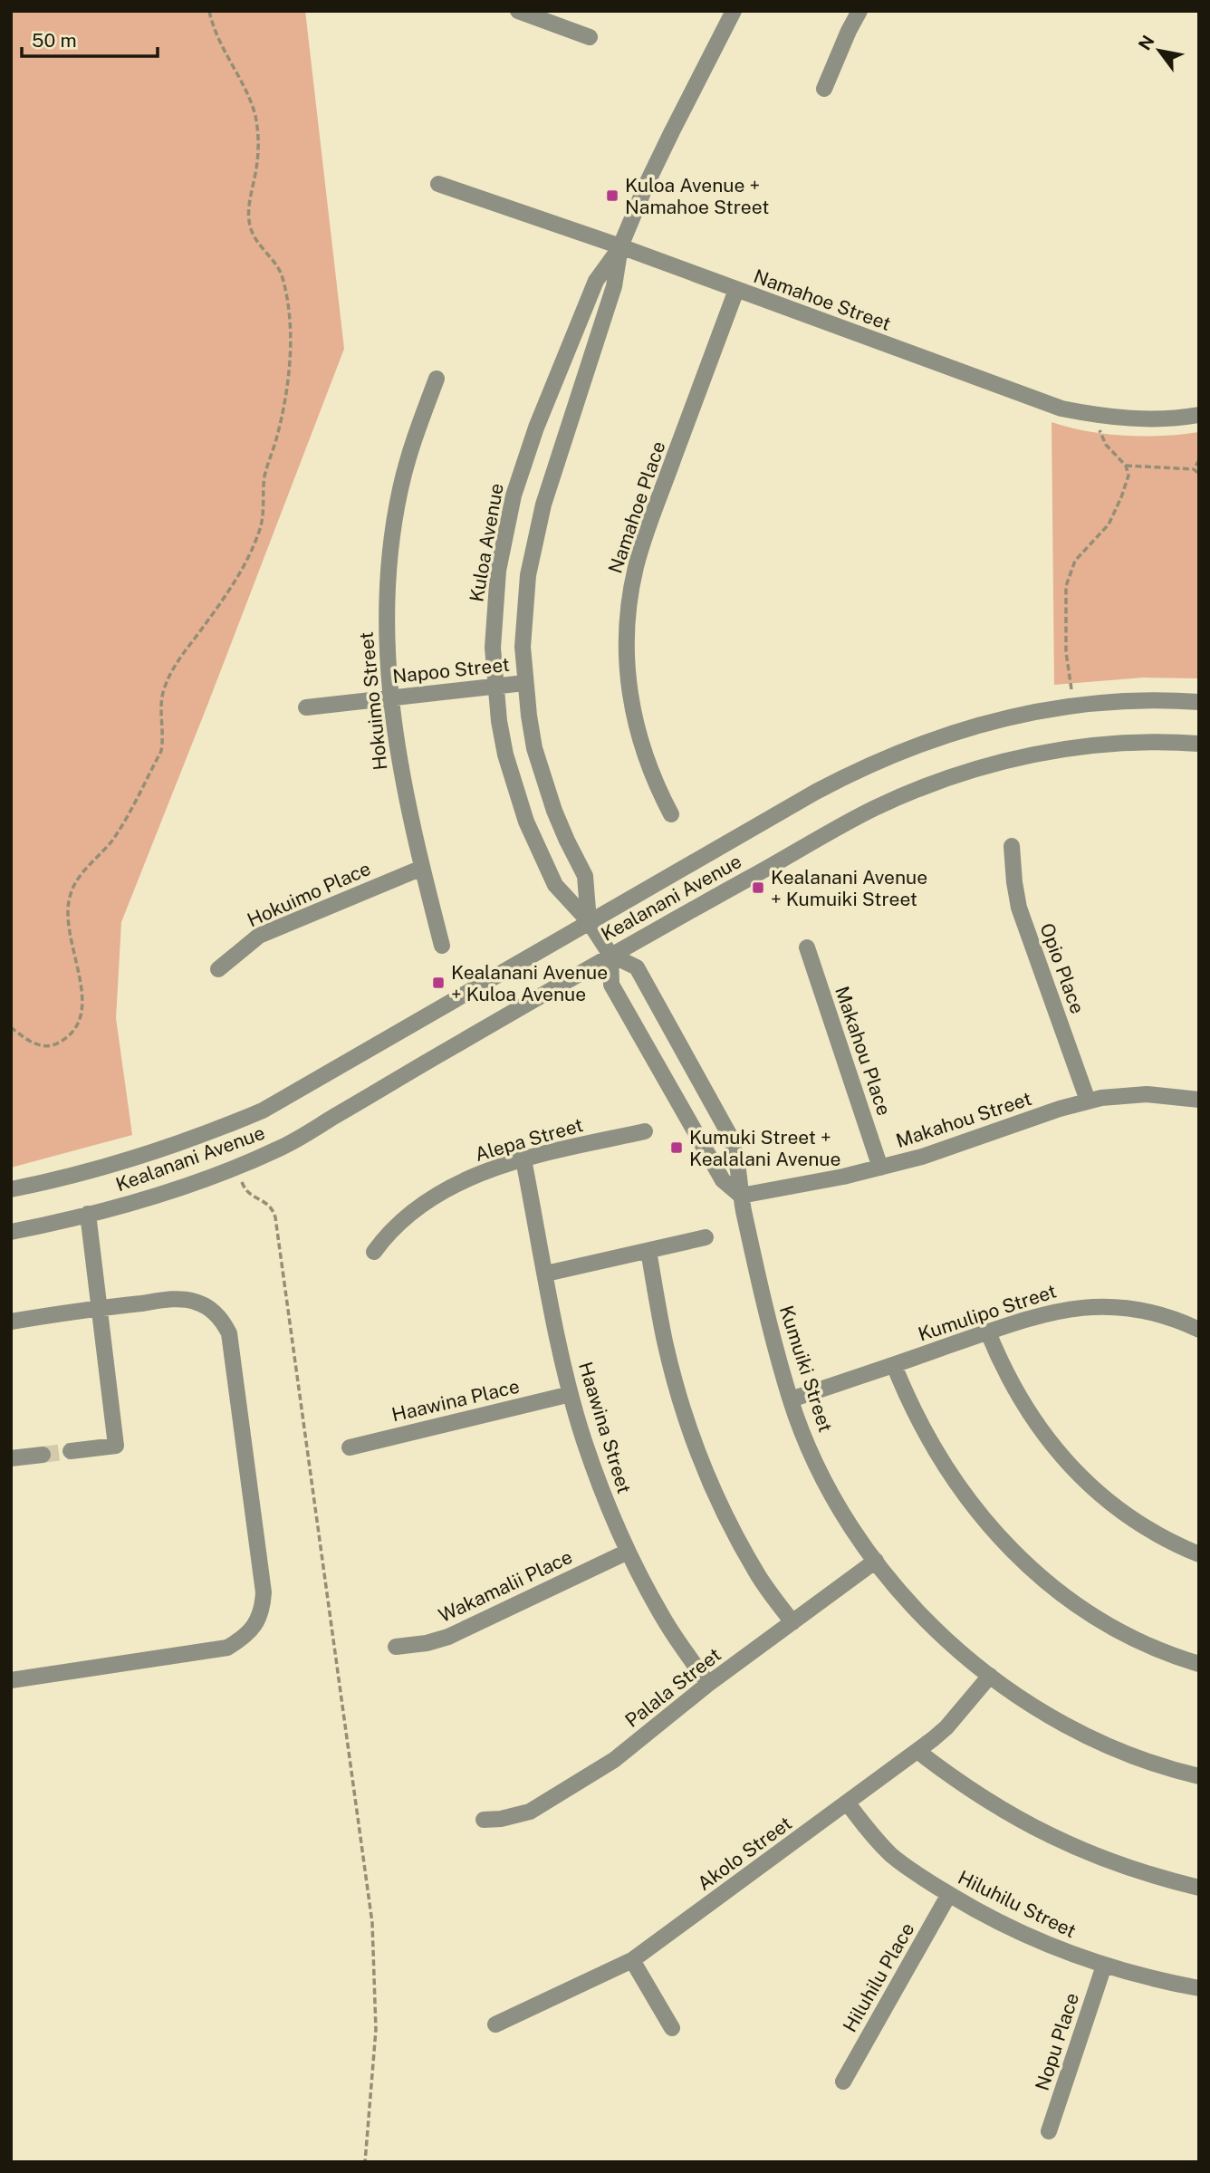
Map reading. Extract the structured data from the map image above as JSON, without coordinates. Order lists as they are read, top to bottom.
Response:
{
  "streets": {
    "street": [
      "Namahoe Street",
      "Namahoe Place",
      "Kuloa Avenue",
      "Napoo Street",
      "Hokuimo Street",
      "Hokuimo Place",
      "Kealanani Avenue",
      "Opio Place",
      "Makahou Place",
      "Makahou Street",
      "Alepa Street",
      "Kumulipo Street",
      "Kumuiki Street",
      "Haawina Place",
      "Haawina Street",
      "Wakamalii Place",
      "Palala Street",
      "Akolo Street",
      "Hiluhilu Street",
      "Hiluhilu Place",
      "Nopu Place"
    ]
  },
  "crossings": [
    ["Namahoe Street", "Namahoe Place"],
    ["Namahoe Street", "Kuloa Avenue"],
    ["Kuloa Avenue", "Napoo Street"],
    ["Kuloa Avenue", "Kealanani Avenue"],
    ["Kuloa Avenue", "Kumuiki Street"],
    ["Napoo Street", "Hokuimo Street"],
    ["Hokuimo Street", "Hokuimo Place"],
    ["Kealanani Avenue", "Kumuiki Street"],
    ["Opio Place", "Makahou Street"],
    ["Makahou Place", "Makahou Street"],
    ["Makahou Street", "Kumuiki Street"],
    ["Alepa Street", "Haawina Street"],
    ["Kumulipo Street", "Kumuiki Street"],
    ["Kumuiki Street", "Palala Street"],
    ["Kumuiki Street", "Akolo Street"],
    ["Haawina Place", "Haawina Street"],
    ["Haawina Street", "Wakamalii Place"],
    ["Haawina Street", "Palala Street"],
    ["Akolo Street", "Hiluhilu Street"],
    ["Hiluhilu Street", "Hiluhilu Place"],
    ["Hiluhilu Street", "Nopu Place"]
  ],
  "places": {
    "transit": [
      "Kuloa Avenue + Namahoe Street",
      "Kealanani Avenue + Kumuiki Street",
      "Kealanani Avenue + Kuloa Avenue",
      "Kumuki Street + Kealalani Avenue"
    ]
  },
  "scale_bar": "50 m",
  "north": "top left"
}
